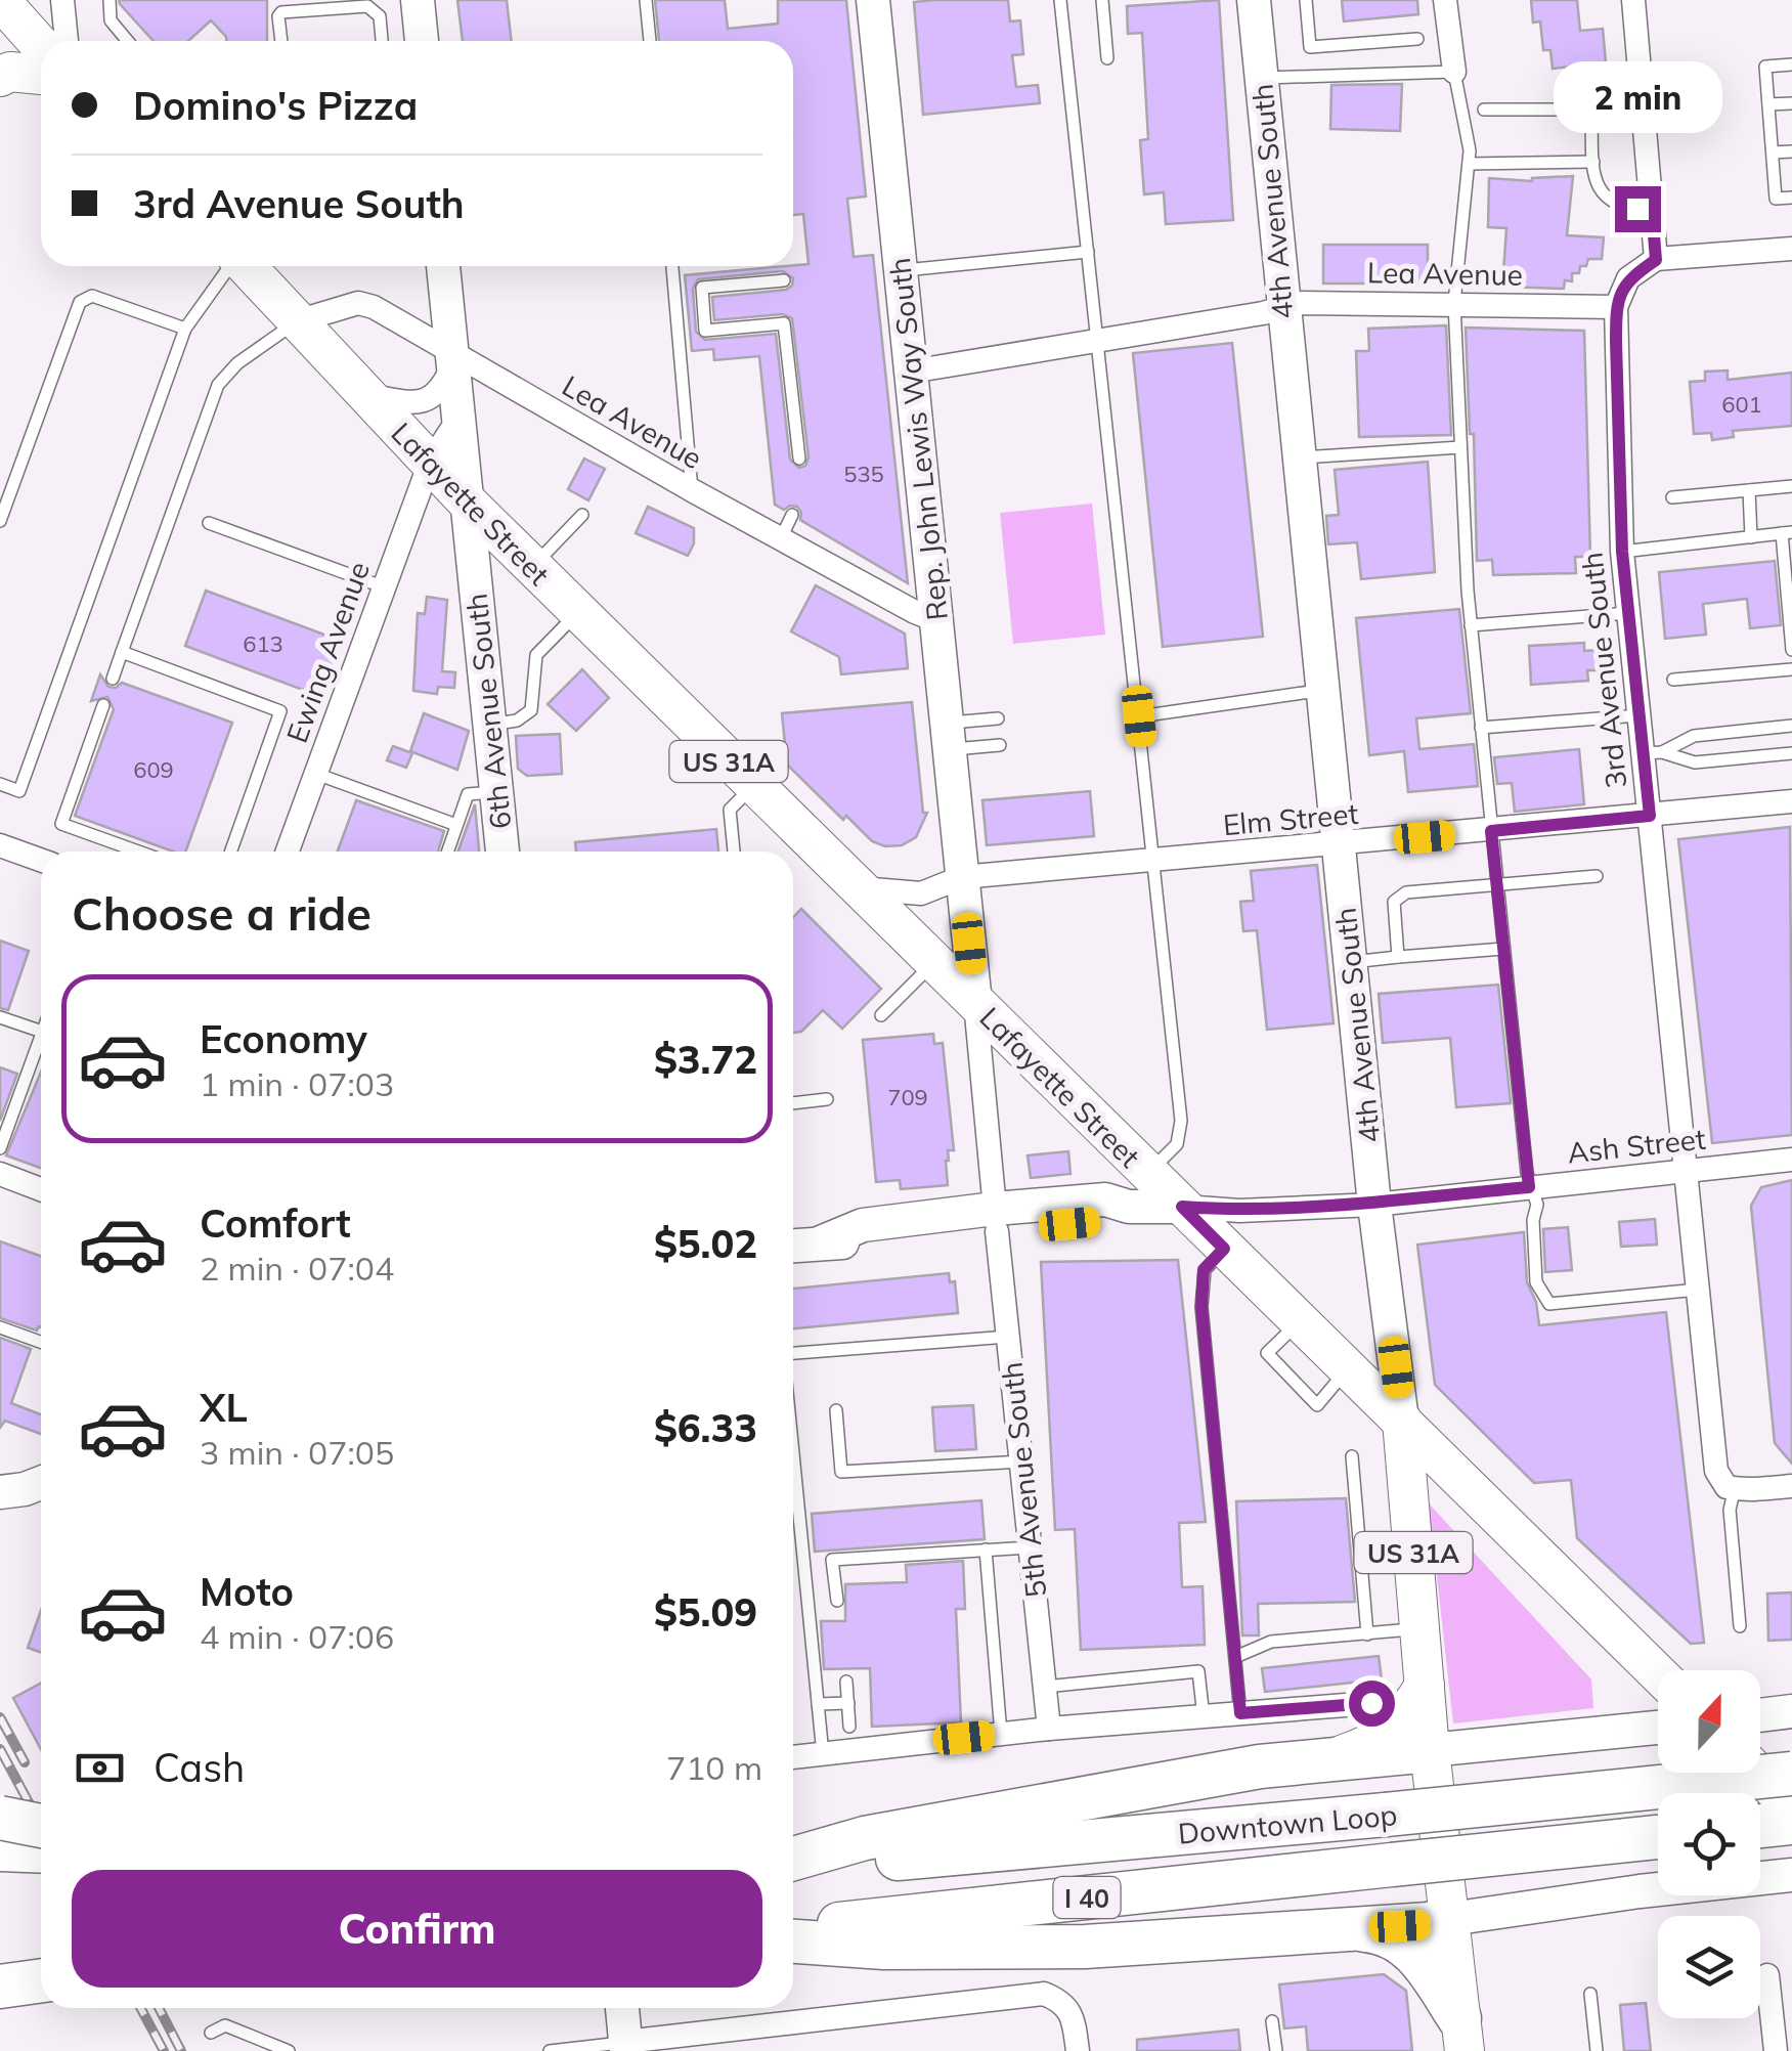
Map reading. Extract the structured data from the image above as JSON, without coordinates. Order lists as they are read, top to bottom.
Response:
{
  "streets": {
    "highway": ["Downtown Loop", "I 40"],
    "main road": ["4th Avenue South", "Lafayette Street", "US 31A"],
    "street": [
      "Lea Avenue",
      "Rep. John Lewis Way South",
      "Ewing Avenue",
      "3rd Avenue South",
      "6th Avenue South",
      "Elm Street",
      "Ash Street",
      "5th Avenue South"
    ]
  },
  "crossings": [
    ["4th Avenue South", "Lea Avenue"],
    ["4th Avenue South", "Lafayette Street"],
    ["4th Avenue South", "Elm Street"],
    ["4th Avenue South", "Ash Street"],
    ["Lea Avenue", "Rep. John Lewis Way South"],
    ["Lea Avenue", "Lafayette Street"],
    ["Lea Avenue", "3rd Avenue South"],
    ["Lea Avenue", "6th Avenue South"],
    ["Rep. John Lewis Way South", "Elm Street"],
    ["Rep. John Lewis Way South", "5th Avenue South"],
    ["Lafayette Street", "Ewing Avenue"],
    ["Lafayette Street", "6th Avenue South"],
    ["Lafayette Street", "Elm Street"],
    ["Lafayette Street", "Ash Street"],
    ["Lafayette Street", "5th Avenue South"],
    ["Ewing Avenue", "6th Avenue South"],
    ["3rd Avenue South", "Elm Street"],
    ["3rd Avenue South", "Ash Street"],
    ["Elm Street", "5th Avenue South"]
  ],
  "house_numbers": [
    "601",
    "535",
    "613",
    "609",
    "709"
  ],
  "north": "top",
  "page": {
    "banner": ["Domino's Pizza", "3rd Avenue South"],
    "bubble": "2 min",
    "heading": "Choose a ride",
    "list": [
      {
        "name": "Economy",
        "note": "1 min · 07:03",
        "value": "$3.72"
      },
      {
        "name": "Comfort",
        "note": "2 min · 07:04",
        "value": "$5.02"
      },
      {
        "name": "XL",
        "note": "3 min · 07:05",
        "value": "$6.33"
      },
      {
        "name": "Moto",
        "note": "4 min · 07:06",
        "value": "$5.09"
      }
    ],
    "pay": ["Cash", "710 m"],
    "buttons": "Confirm"
  }
}
